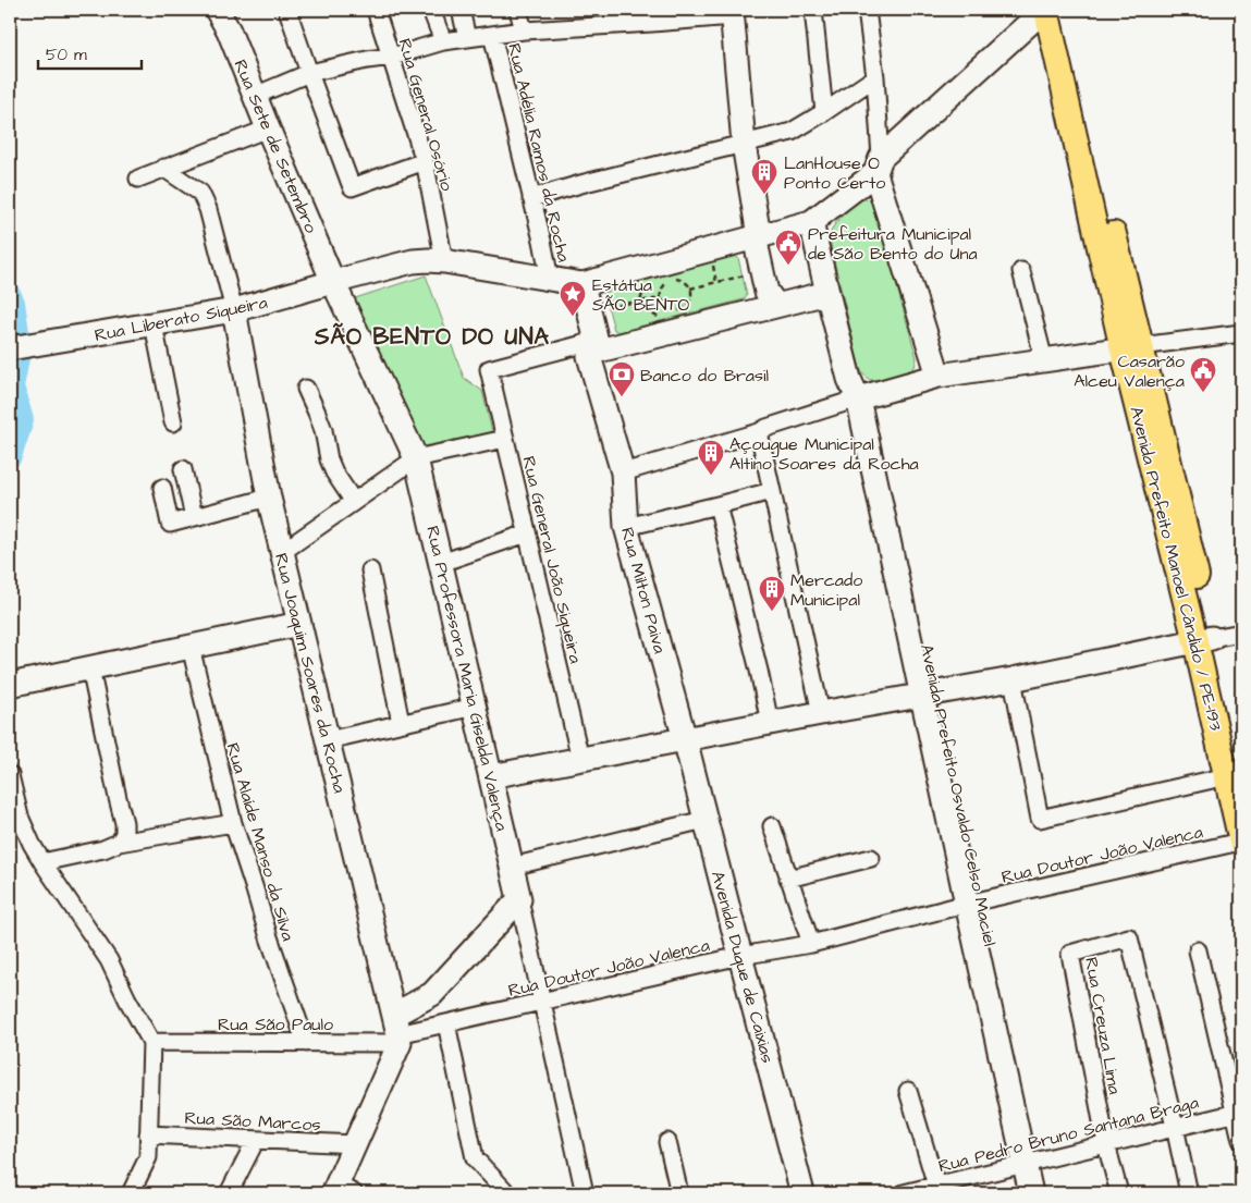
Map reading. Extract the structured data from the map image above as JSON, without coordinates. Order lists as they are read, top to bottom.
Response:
{
  "streets": {
    "main road": ["Avenida Prefeito Manoel Cândido / PE-193"],
    "street": [
      "Rua General Osório",
      "Rua Sete de Setembro",
      "Rua Adélia Ramos da Rocha",
      "Rua Liberato Siqueira",
      "Rua General João Siqueira",
      "Rua Milton Paiva",
      "Rua Joaquim Soares da Rocha",
      "Rua Professora Maria Giselda Valença",
      "Avenida Prefeito Osvaldo Celso Maciel",
      "Rua Alaíde Manso da Silva",
      "Rua Doutor João Valenca",
      "Avenida Duque de Caixias",
      "Rua São Paulo",
      "Rua Creuza Lima",
      "Rua São Marcos",
      "Rua Pedro Bruno Santana Braga"
    ]
  },
  "crossings": [
    ["Rua General Osório", "Rua Liberato Siqueira"],
    ["Rua Sete de Setembro", "Rua Liberato Siqueira"],
    ["Rua Sete de Setembro", "Rua Professora Maria Giselda Valença"],
    ["Rua Adélia Ramos da Rocha", "Rua Liberato Siqueira"],
    ["Rua Liberato Siqueira", "Rua Joaquim Soares da Rocha"],
    ["Rua General João Siqueira", "Rua Milton Paiva"],
    ["Avenida Prefeito Manoel Cândido / PE-193", "Rua Doutor João Valenca"],
    ["Rua Milton Paiva", "Avenida Duque de Caixias"],
    ["Rua Joaquim Soares da Rocha", "Rua Doutor João Valenca"],
    ["Rua Joaquim Soares da Rocha", "Rua São Paulo"],
    ["Avenida Prefeito Osvaldo Celso Maciel", "Rua Doutor João Valenca"],
    ["Avenida Prefeito Osvaldo Celso Maciel", "Rua Pedro Bruno Santana Braga"],
    ["Rua Alaíde Manso da Silva", "Rua São Paulo"],
    ["Rua Doutor João Valenca", "Avenida Duque de Caixias"],
    ["Rua Doutor João Valenca", "Rua São Paulo"],
    ["Rua Creuza Lima", "Rua Pedro Bruno Santana Braga"]
  ],
  "districts": ["SÃO BENTO DO UNA"],
  "places": {
    "building": ["LanHouse O Ponto Certo", "Açougue Municipal Altino Soares da Rocha", "Mercado Municipal"],
    "public building": ["Prefeitura Municipal de São Bento do Una", "Casarão Alceu Valença"],
    "place": ["Estátua SÃO BENTO"],
    "bank": ["Banco do Brasil"]
  },
  "scale_bar": "50 m"
}
